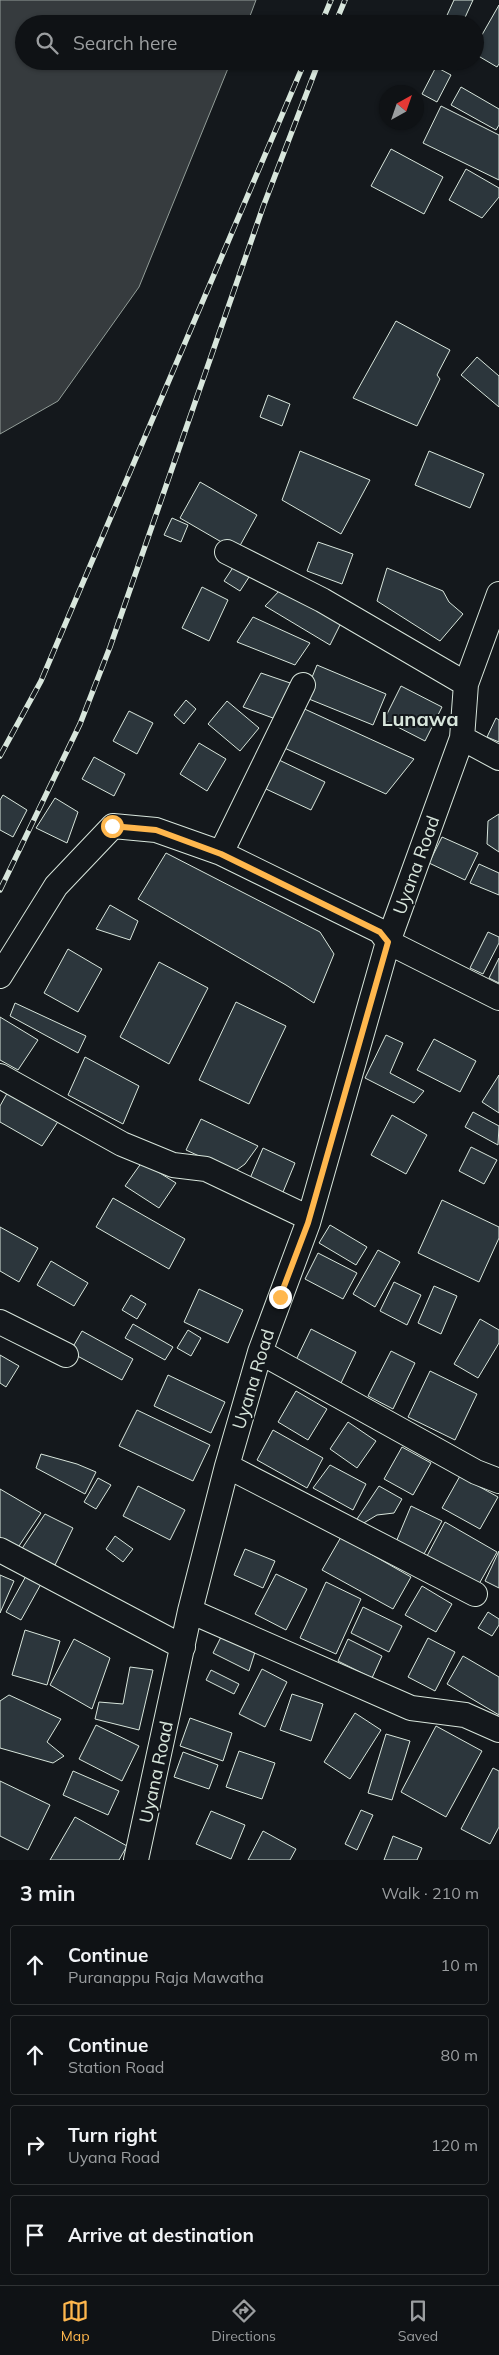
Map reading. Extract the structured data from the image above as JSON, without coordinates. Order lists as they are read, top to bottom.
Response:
{
  "streets": {
    "street": ["Uyana Road"]
  },
  "districts": ["Lunawa"],
  "north": "top right",
  "page": {
    "search": "Search here",
    "heading": ["3 min", "Walk · 210 m"],
    "list": [
      ["Continue", "Puranappu Raja Mawatha", "10 m"],
      ["Continue", "Station Road", "80 m"],
      ["Turn right", "Uyana Road", "120 m"],
      "Arrive at destination"
    ],
    "nav": ["Map", "Directions", "Saved"]
  }
}
